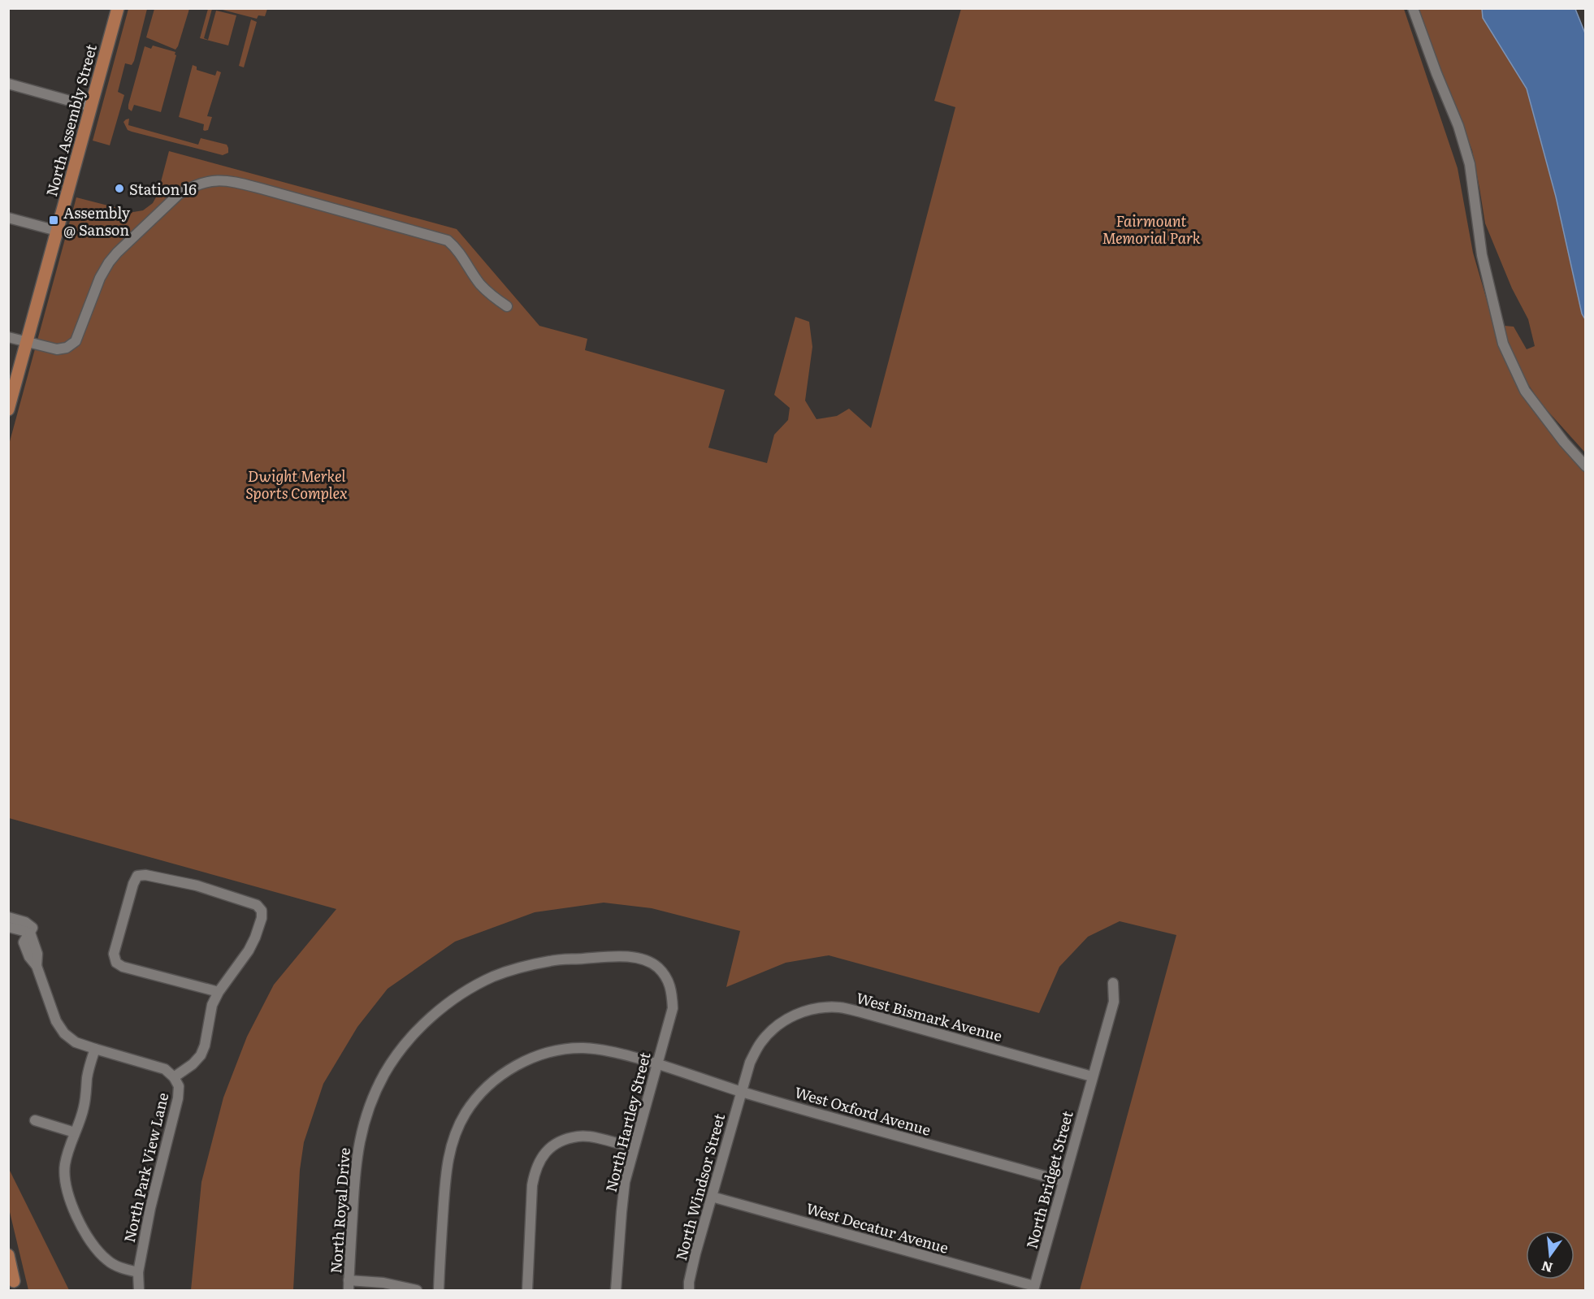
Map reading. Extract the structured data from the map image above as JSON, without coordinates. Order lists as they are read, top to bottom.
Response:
{
  "streets": {
    "main road": ["North Assembly Street"],
    "street": [
      "West Bismark Avenue",
      "West Oxford Avenue",
      "North Hartley Street",
      "North Park View Lane",
      "North Bridget Street",
      "North Windsor Street",
      "North Royal Drive",
      "West Decatur Avenue"
    ]
  },
  "crossings": [
    ["West Bismark Avenue", "West Oxford Avenue"],
    ["West Bismark Avenue", "North Bridget Street"],
    ["West Bismark Avenue", "North Windsor Street"],
    ["West Oxford Avenue", "North Hartley Street"],
    ["West Oxford Avenue", "North Bridget Street"],
    ["West Oxford Avenue", "North Windsor Street"],
    ["North Hartley Street", "North Royal Drive"],
    ["North Bridget Street", "West Decatur Avenue"],
    ["North Windsor Street", "West Decatur Avenue"]
  ],
  "parks": ["Fairmount Memorial Park", "Dwight Merkel Sports Complex"],
  "places": {
    "other": ["Station 16"],
    "transit": ["Assembly @ Sanson"]
  },
  "north": "bottom"
}
